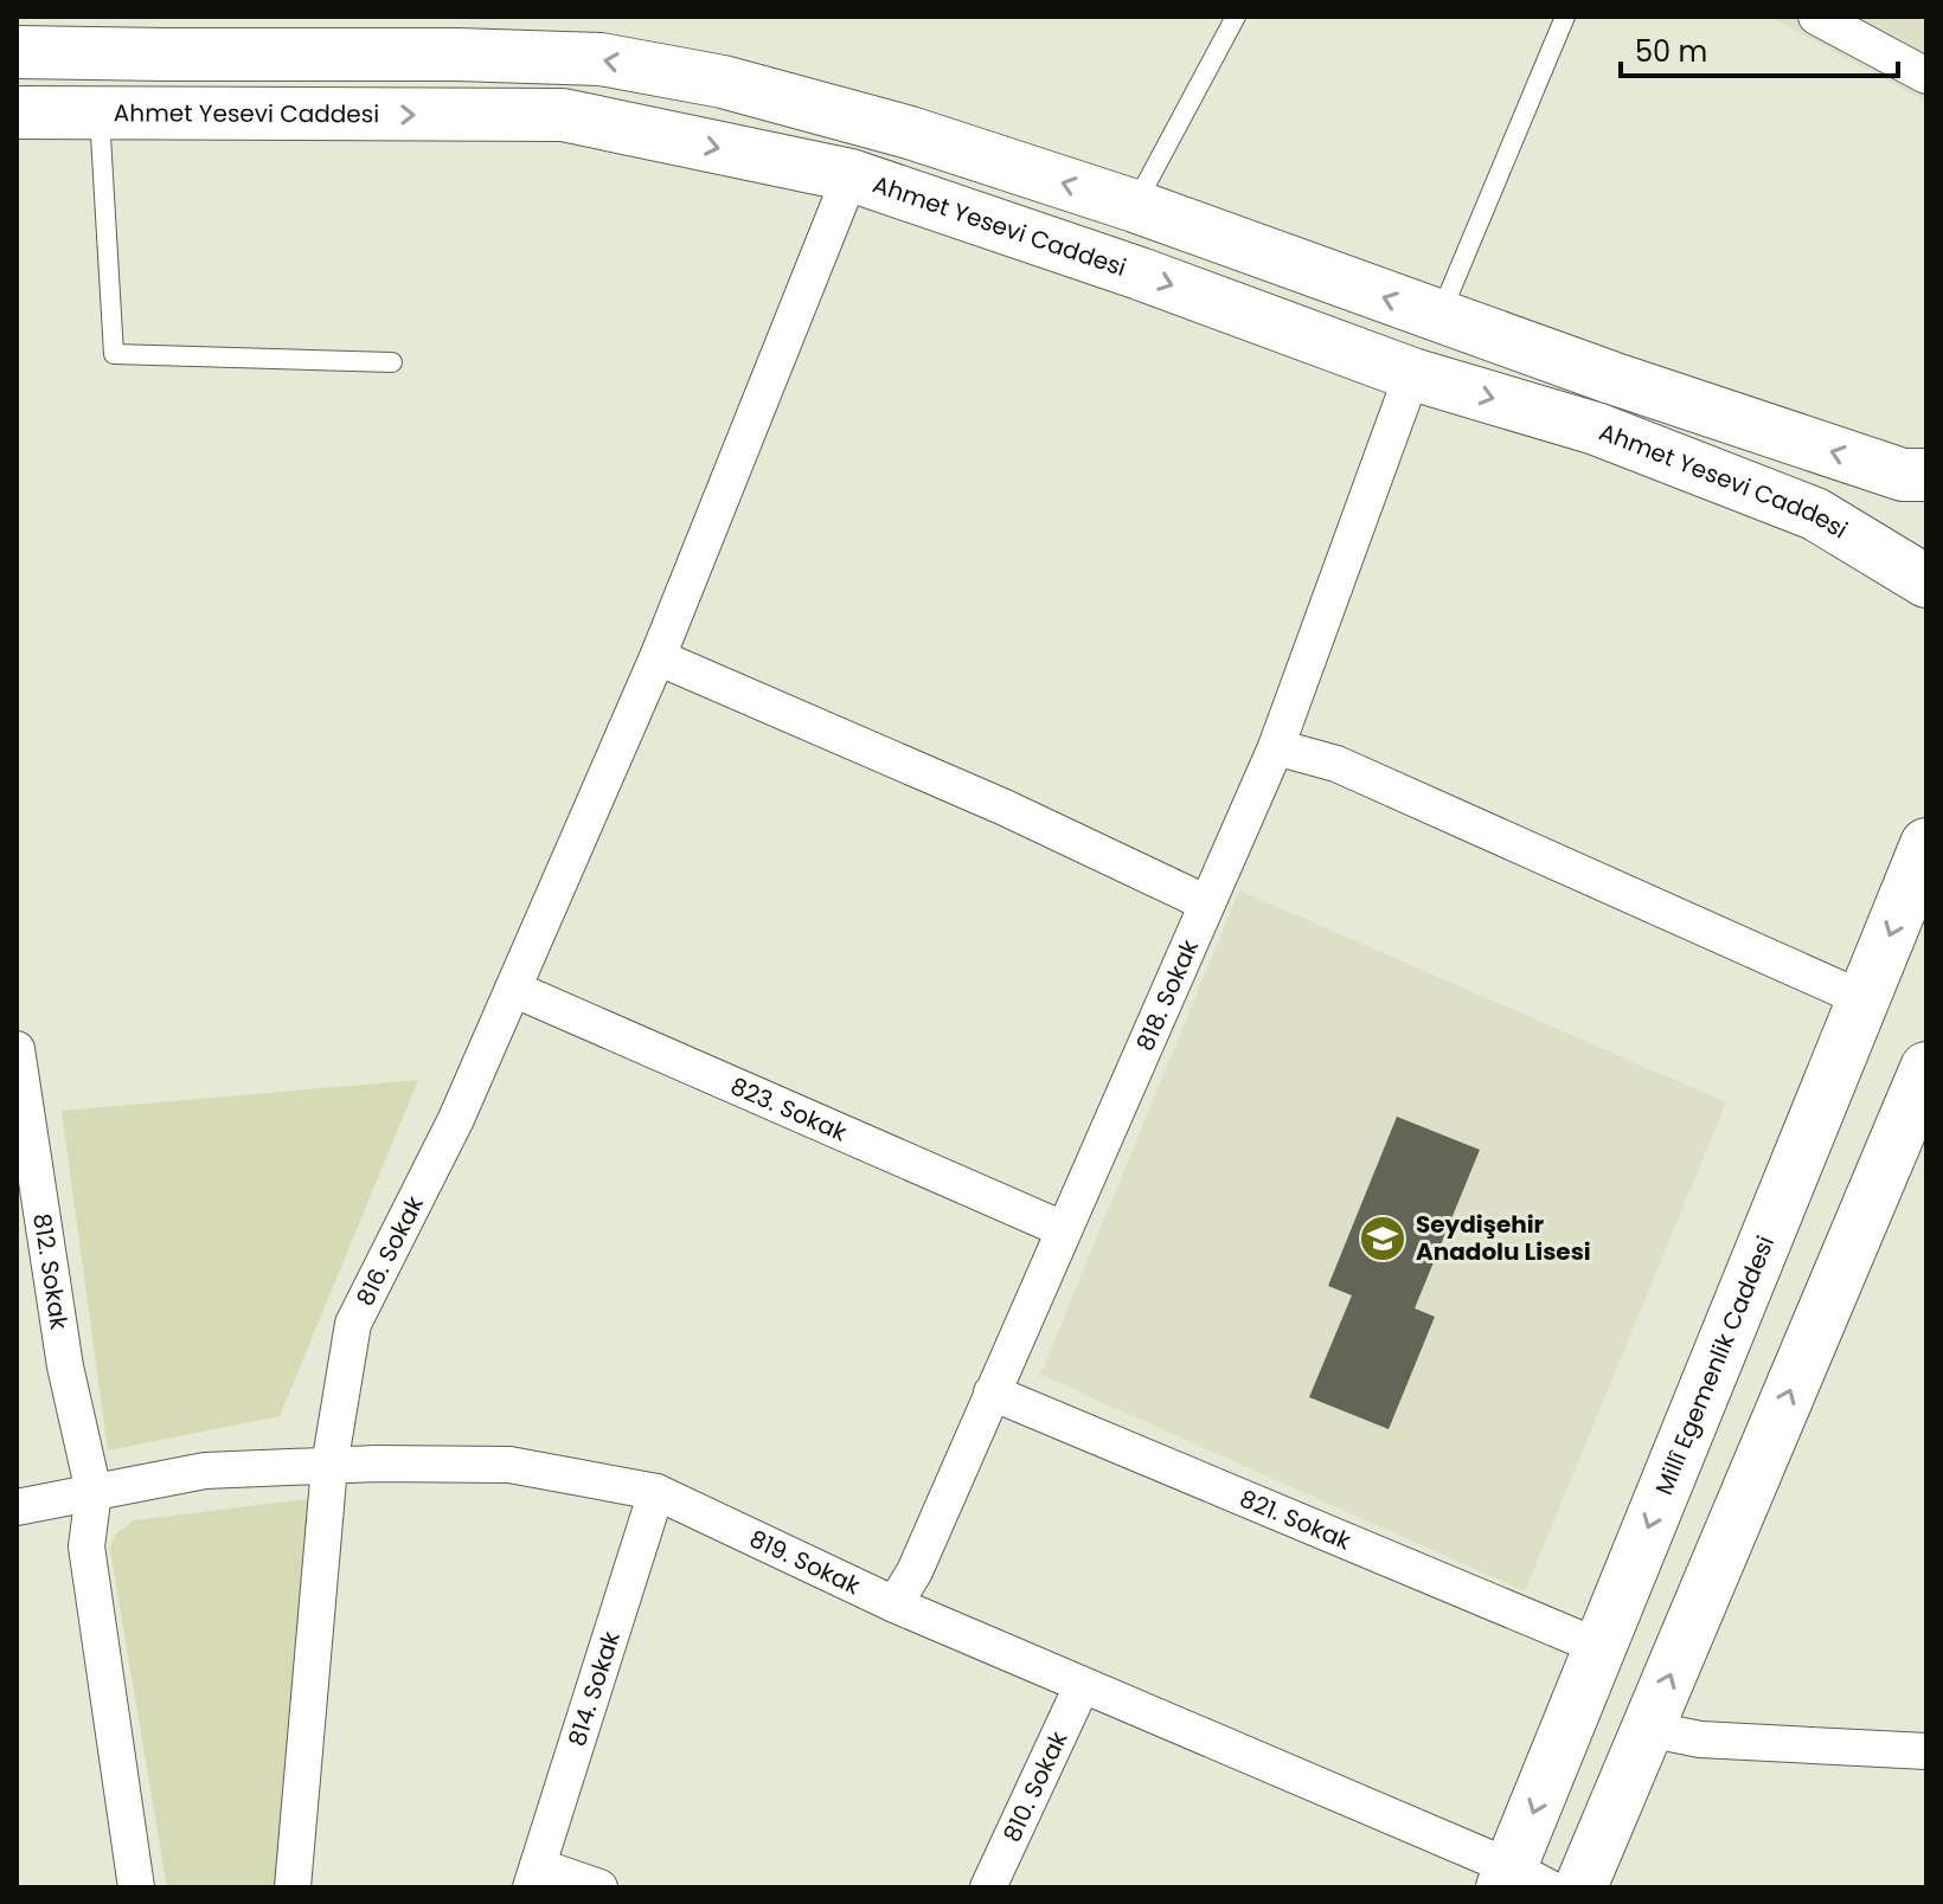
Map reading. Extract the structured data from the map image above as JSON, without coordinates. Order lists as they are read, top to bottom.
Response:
{
  "streets": {
    "street": [
      "Ahmet Yesevi Caddesi",
      "818. Sokak",
      "823. Sokak",
      "816. Sokak",
      "812. Sokak",
      "Millî Egemenlik Caddesi",
      "821. Sokak",
      "819. Sokak",
      "814. Sokak",
      "810. Sokak"
    ]
  },
  "crossings": [
    ["Ahmet Yesevi Caddesi", "818. Sokak"],
    ["Ahmet Yesevi Caddesi", "816. Sokak"],
    ["818. Sokak", "823. Sokak"],
    ["818. Sokak", "821. Sokak"],
    ["818. Sokak", "819. Sokak"],
    ["823. Sokak", "816. Sokak"],
    ["816. Sokak", "819. Sokak"],
    ["812. Sokak", "819. Sokak"],
    ["Millî Egemenlik Caddesi", "821. Sokak"],
    ["Millî Egemenlik Caddesi", "819. Sokak"],
    ["819. Sokak", "814. Sokak"],
    ["819. Sokak", "810. Sokak"]
  ],
  "places": {
    "school or university": ["Seydişehir Anadolu Lisesi"]
  },
  "scale_bar": "50 m"
}
